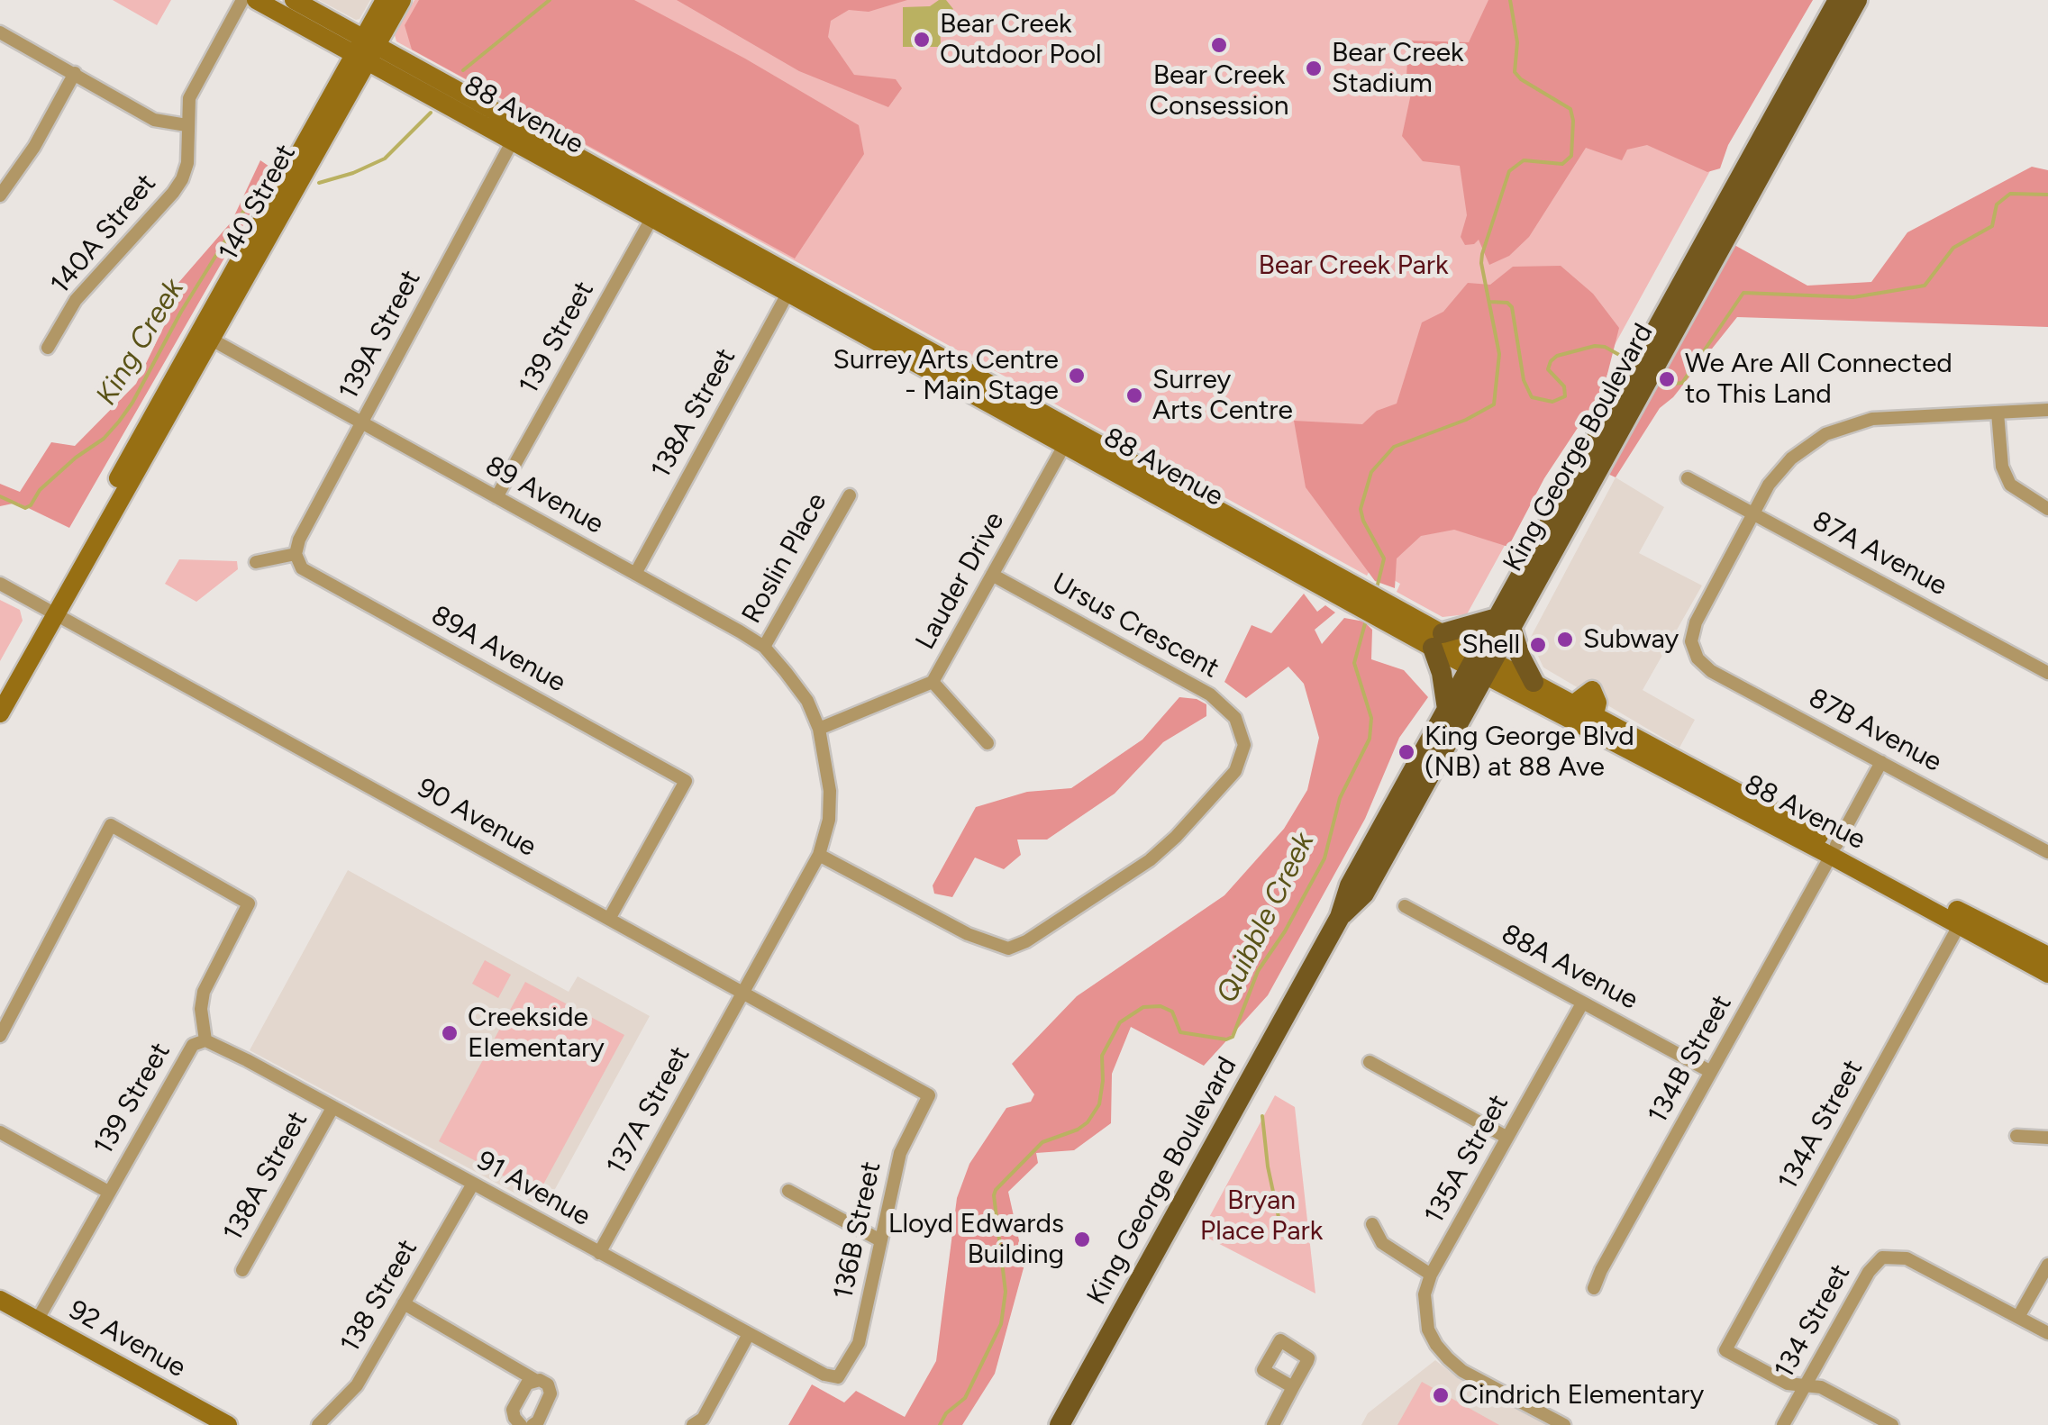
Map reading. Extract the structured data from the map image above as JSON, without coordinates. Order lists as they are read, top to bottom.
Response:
{
  "streets": {
    "main road": [
      "88 Avenue",
      "140 Street",
      "King George Boulevard",
      "92 Avenue"
    ],
    "street": [
      "140A Street",
      "139A Street",
      "139 Street",
      "138A Street",
      "89 Avenue",
      "87A Avenue",
      "Roslin Place",
      "Lauder Drive",
      "Ursus Crescent",
      "89A Avenue",
      "87B Avenue",
      "90 Avenue",
      "88A Avenue",
      "134B Street",
      "137A Street",
      "134A Street",
      "135A Street",
      "91 Avenue",
      "136B Street",
      "138 Street",
      "134 Street"
    ]
  },
  "crossings": [
    ["88 Avenue", "140 Street"],
    ["88 Avenue", "139A Street"],
    ["88 Avenue", "139 Street"],
    ["88 Avenue", "138A Street"],
    ["88 Avenue", "King George Boulevard"],
    ["88 Avenue", "Lauder Drive"],
    ["88 Avenue", "134B Street"],
    ["88 Avenue", "134A Street"],
    ["140 Street", "89 Avenue"],
    ["140 Street", "90 Avenue"],
    ["139A Street", "89 Avenue"],
    ["139A Street", "89A Avenue"],
    ["139 Street", "89 Avenue"],
    ["139 Street", "91 Avenue"],
    ["139 Street", "92 Avenue"],
    ["138A Street", "89 Avenue"],
    ["138A Street", "91 Avenue"],
    ["89 Avenue", "Roslin Place"],
    ["89 Avenue", "Lauder Drive"],
    ["89 Avenue", "Ursus Crescent"],
    ["89 Avenue", "137A Street"],
    ["87A Avenue", "87B Avenue"],
    ["Lauder Drive", "Ursus Crescent"],
    ["Ursus Crescent", "137A Street"],
    ["89A Avenue", "90 Avenue"],
    ["87B Avenue", "134B Street"],
    ["90 Avenue", "137A Street"],
    ["90 Avenue", "136B Street"],
    ["88A Avenue", "134B Street"],
    ["88A Avenue", "135A Street"],
    ["137A Street", "91 Avenue"],
    ["134A Street", "134 Street"],
    ["91 Avenue", "136B Street"],
    ["91 Avenue", "138 Street"]
  ],
  "water": ["King Creek", "Quibble Creek"],
  "parks": ["Bear Creek Park", "Bryan Place Park"],
  "places": [
    "Bear Creek Outdoor Pool",
    "Bear Creek Consession",
    "Bear Creek Stadium",
    "Surrey Arts Centre - Main Stage",
    "We Are All Connected to This Land",
    "Surrey Arts Centre",
    "Subway",
    "Shell",
    "King George Blvd (NB) at 88 Ave",
    "Creekside Elementary",
    "Lloyd Edwards Building",
    "Cindrich Elementary"
  ]
}
